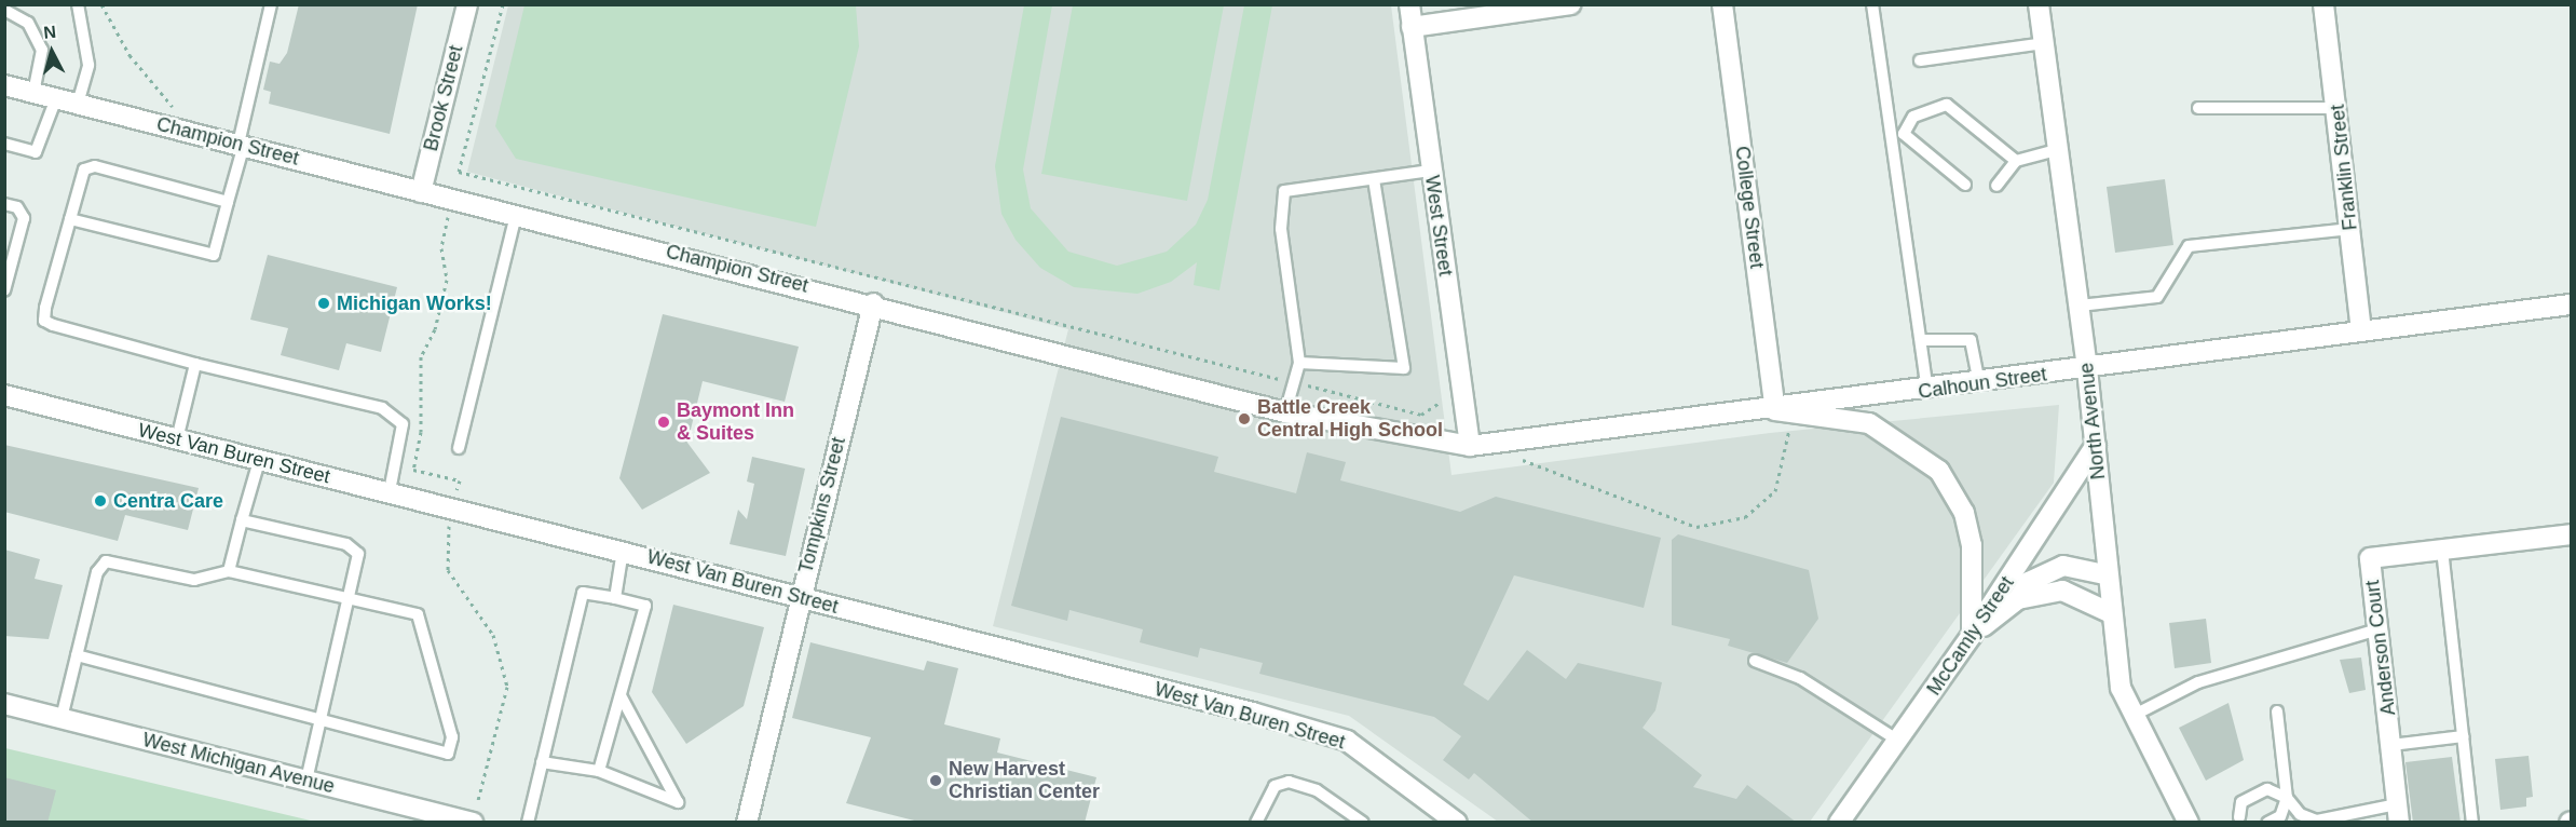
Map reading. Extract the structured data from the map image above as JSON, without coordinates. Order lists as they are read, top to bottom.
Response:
{
  "streets": {
    "street": [
      "Brook Street",
      "Champion Street",
      "Franklin Street",
      "College Street",
      "West Street",
      "Calhoun Street",
      "North Avenue",
      "West Van Buren Street",
      "Tompkins Street",
      "McCamly Street",
      "Anderson Court",
      "West Michigan Avenue"
    ]
  },
  "crossings": [
    ["Brook Street", "Champion Street"],
    ["Champion Street", "West Street"],
    ["Champion Street", "Calhoun Street"],
    ["Champion Street", "Tompkins Street"],
    ["Franklin Street", "Calhoun Street"],
    ["College Street", "Calhoun Street"],
    ["West Street", "Calhoun Street"],
    ["Calhoun Street", "North Avenue"],
    ["North Avenue", "McCamly Street"],
    ["West Van Buren Street", "Tompkins Street"]
  ],
  "places": [
    "Michigan Works!",
    "Battle Creek Central High School",
    "Baymont Inn & Suites",
    "Centra Care",
    "New Harvest Christian Center"
  ],
  "north": "top"
}
